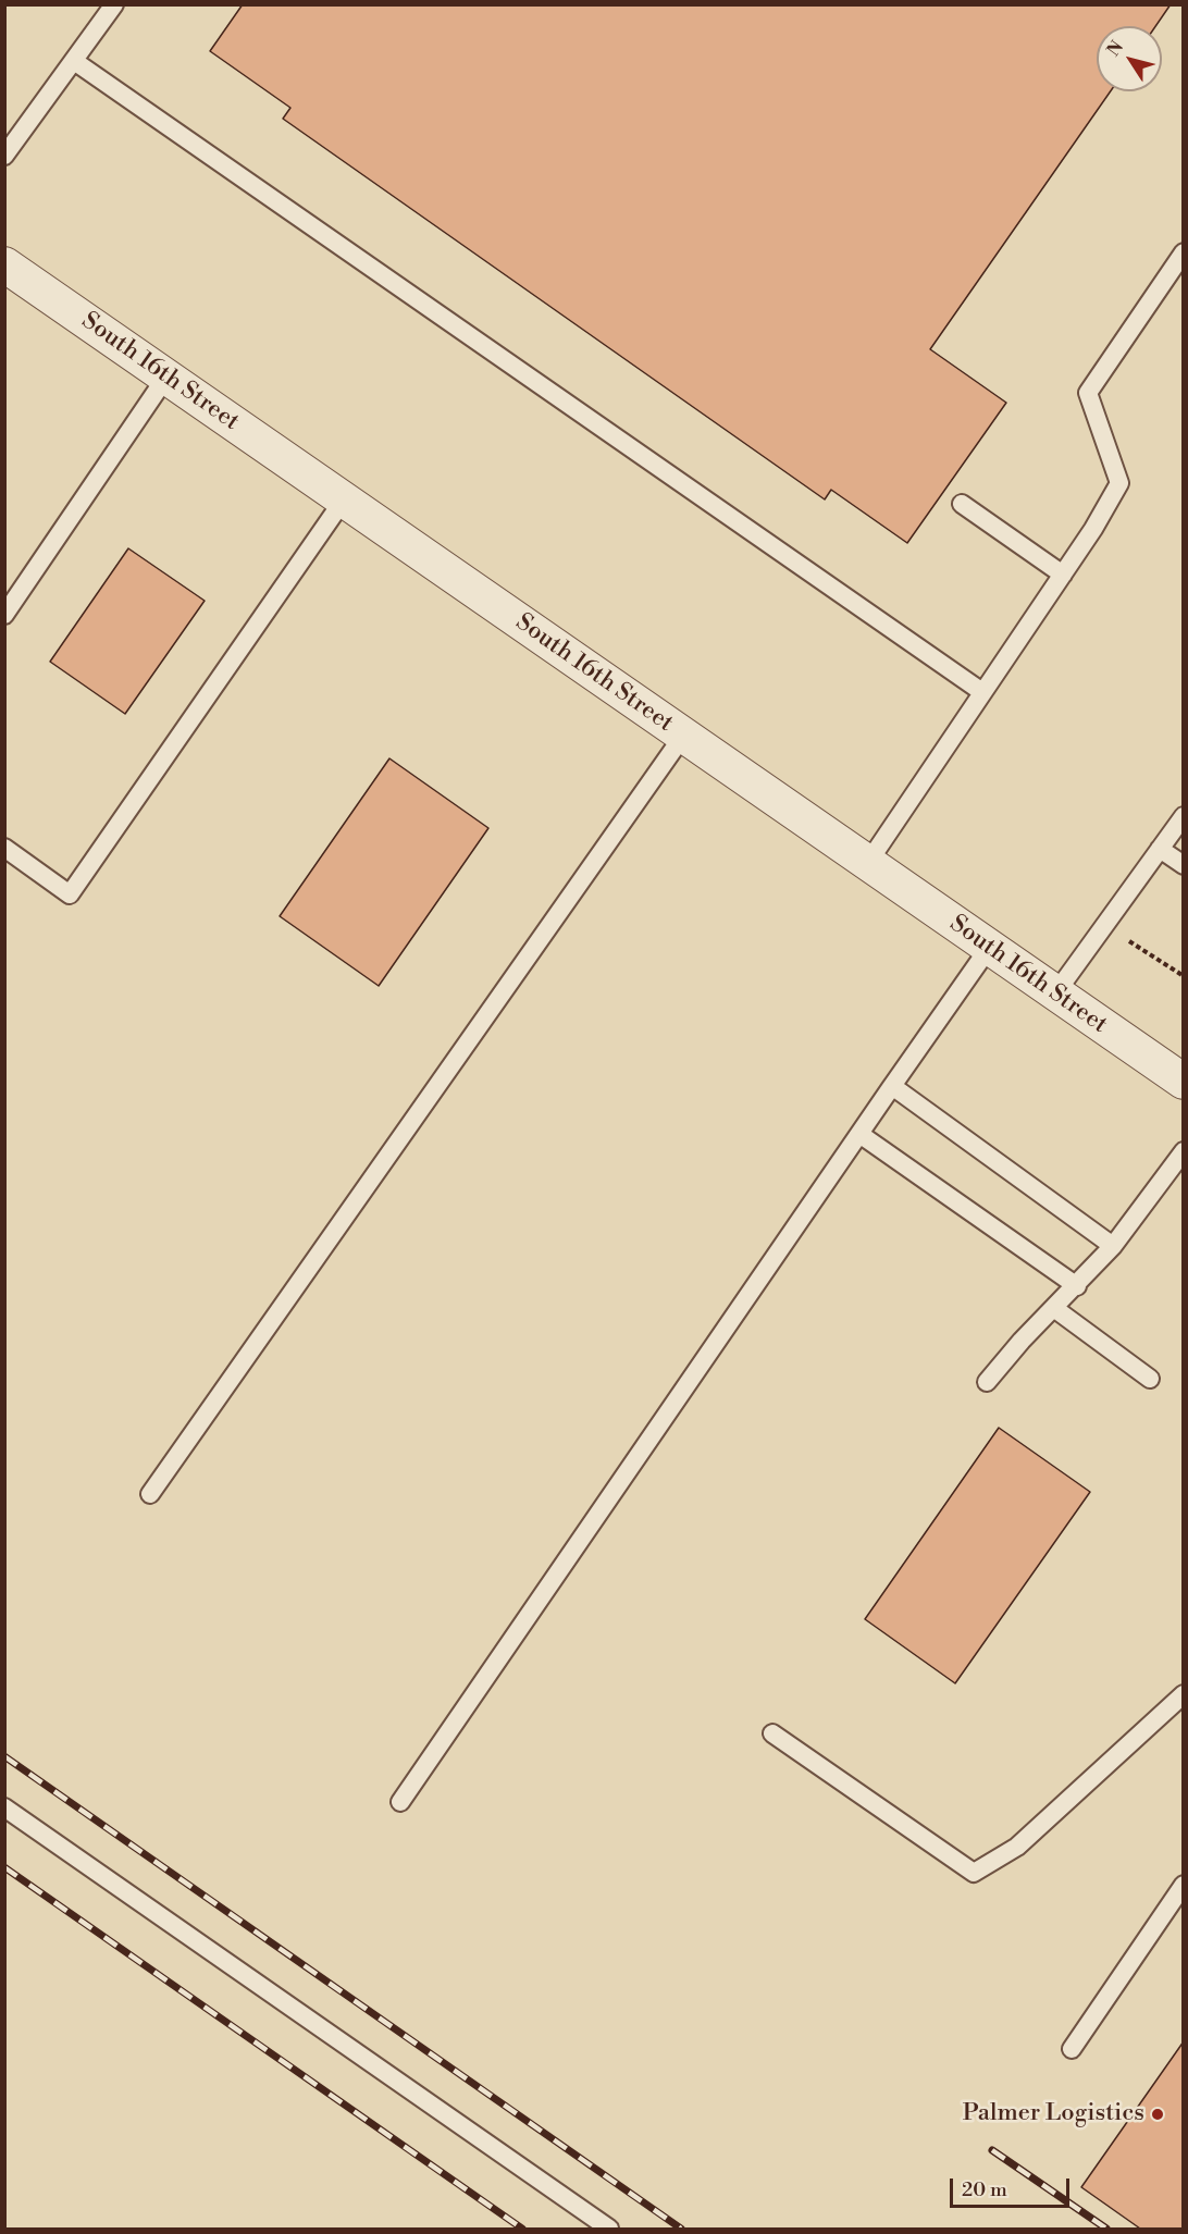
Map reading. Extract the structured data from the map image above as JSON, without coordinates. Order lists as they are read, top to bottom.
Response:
{
  "streets": {
    "street": ["South 16th Street"]
  },
  "places": ["Palmer Logistics"],
  "scale_bar": "20 m",
  "north": "top left"
}
